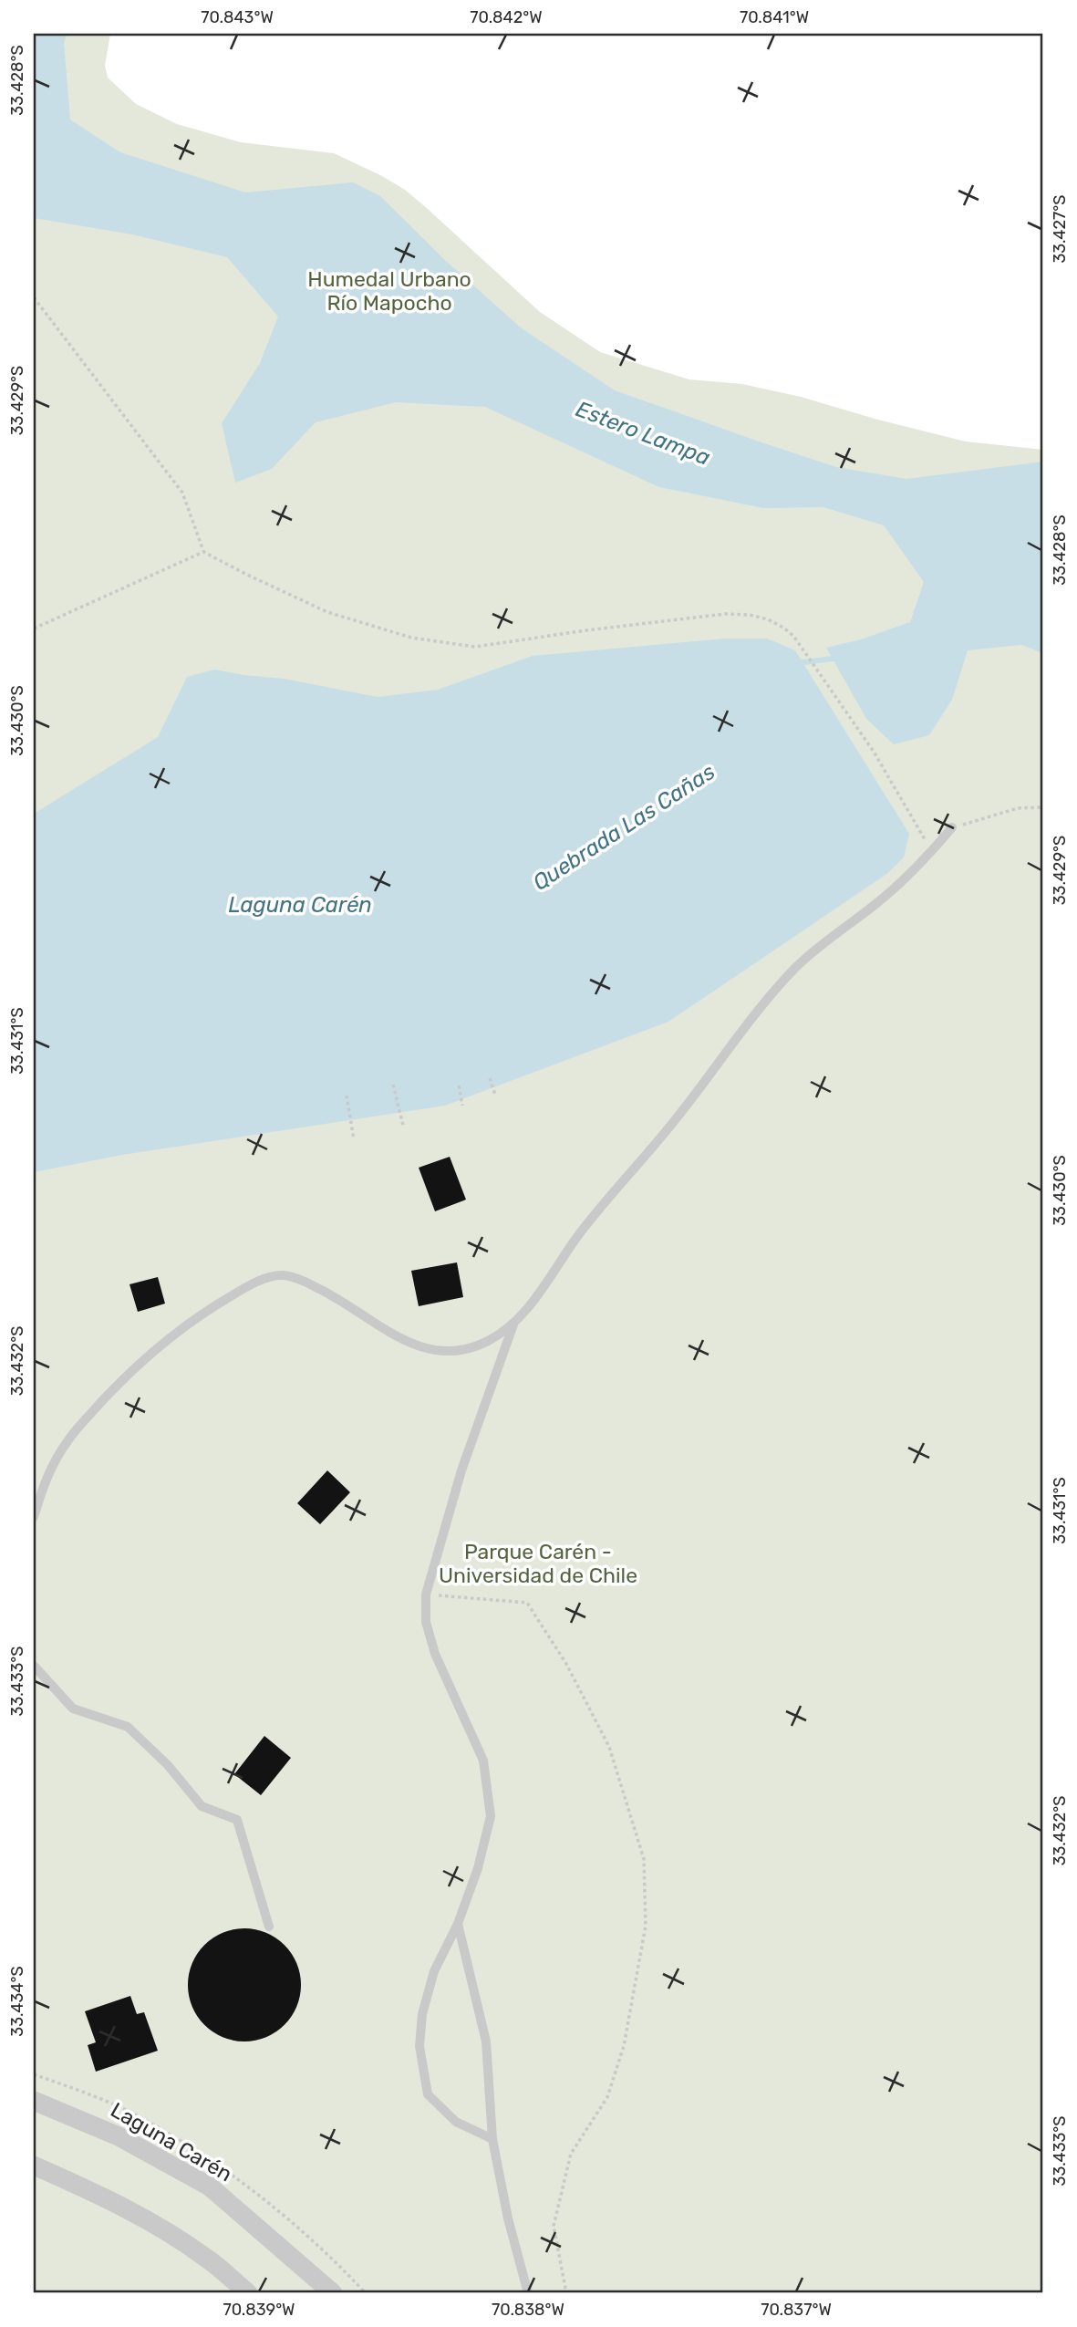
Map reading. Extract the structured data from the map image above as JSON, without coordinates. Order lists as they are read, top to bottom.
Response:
{
  "streets": {
    "street": ["Laguna Carén"]
  },
  "water": ["Estero Lampa", "Quebrada Las Cañas", "Laguna Carén"],
  "parks": ["Humedal Urbano Río Mapocho", "Parque Carén - Universidad de Chile"],
  "coordinates": [
    "70.843°W",
    "70.842°W",
    "70.841°W",
    "33.428°S",
    "33.427°S",
    "33.429°S",
    "33.430°S",
    "33.431°S",
    "33.432°S",
    "33.433°S",
    "33.434°S",
    "70.839°W",
    "70.838°W",
    "70.837°W"
  ]
}
